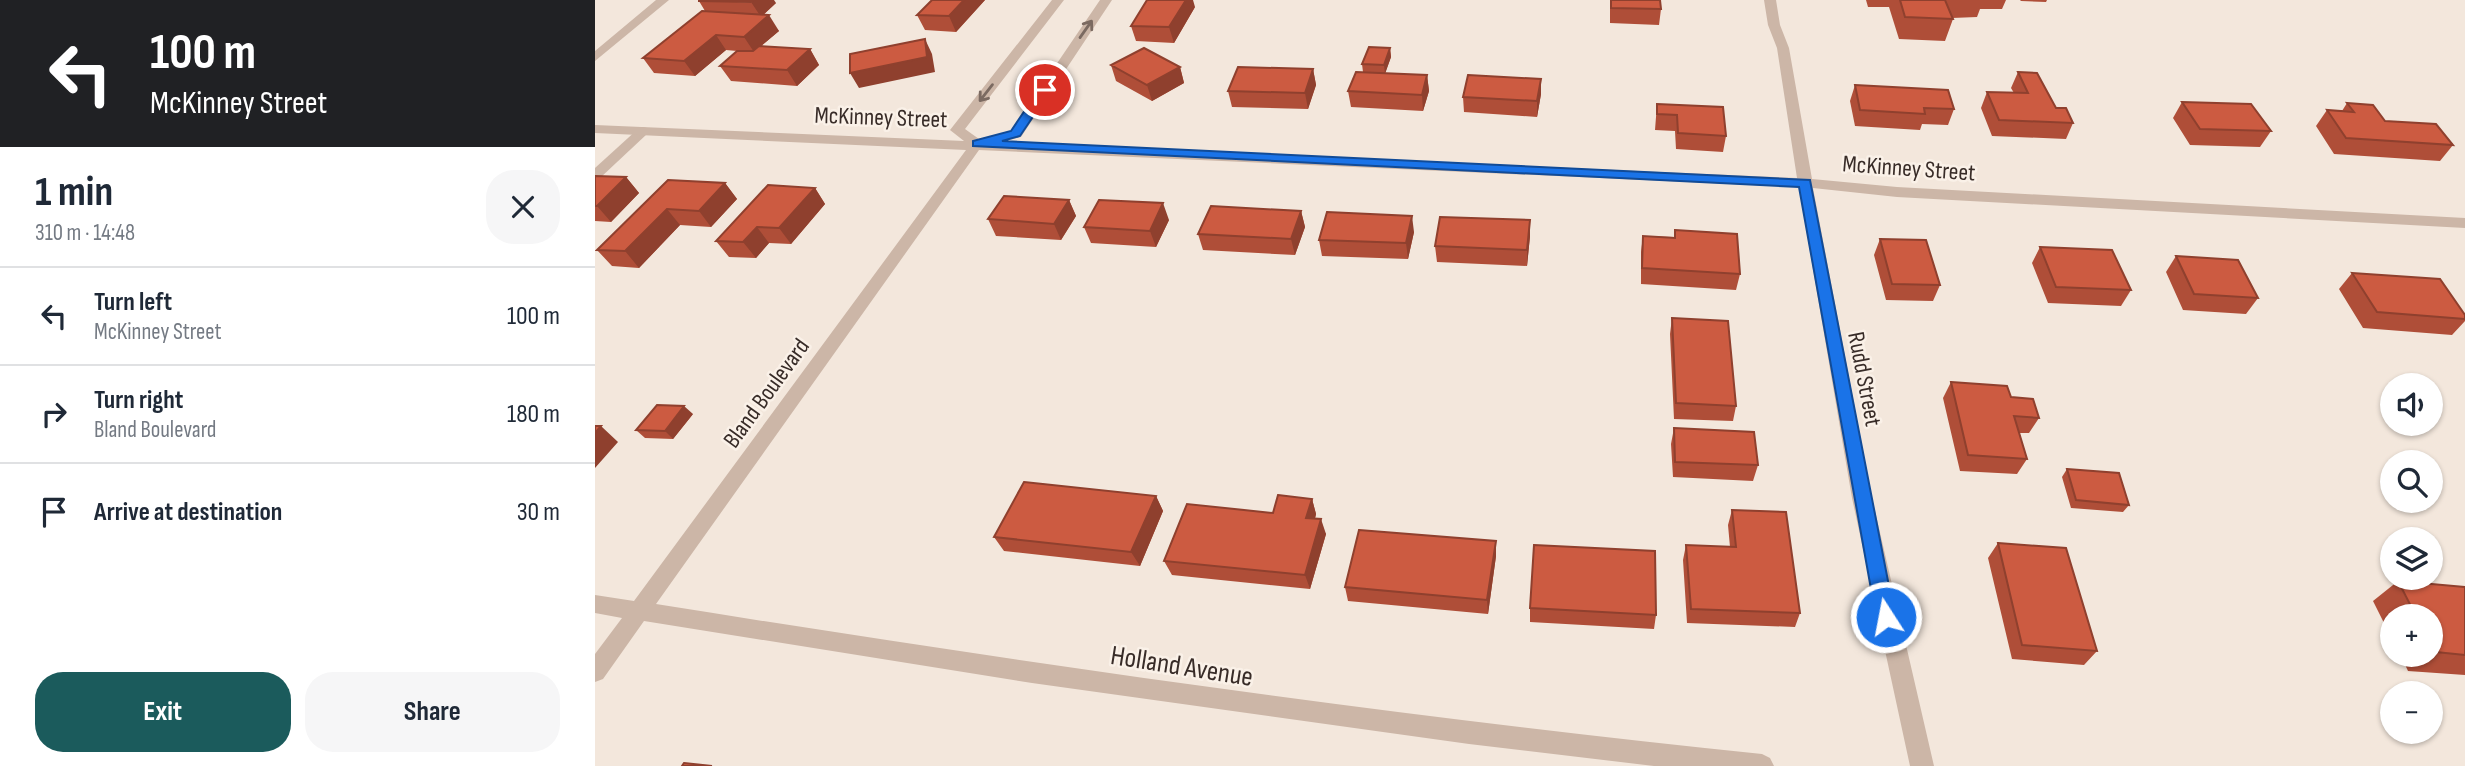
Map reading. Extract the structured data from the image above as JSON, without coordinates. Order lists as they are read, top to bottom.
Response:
{
  "streets": {
    "street": [
      "McKinney Street",
      "Rudd Street",
      "Bland Boulevard",
      "Holland Avenue"
    ]
  },
  "crossings": [
    ["McKinney Street", "Rudd Street"],
    ["McKinney Street", "Bland Boulevard"],
    ["Bland Boulevard", "Holland Avenue"]
  ],
  "page": {
    "turn": ["100 m", "McKinney Street"],
    "heading": ["1 min", "310 m · 14:48"],
    "list": [
      {
        "name": "Turn left",
        "note": "McKinney Street",
        "value": "100 m"
      },
      {
        "name": "Turn right",
        "note": "Bland Boulevard",
        "value": "180 m"
      },
      {
        "name": "Arrive at destination",
        "value": "30 m"
      }
    ],
    "map_buttons": ["+", "−"],
    "buttons": ["Exit", "Share"]
  }
}
